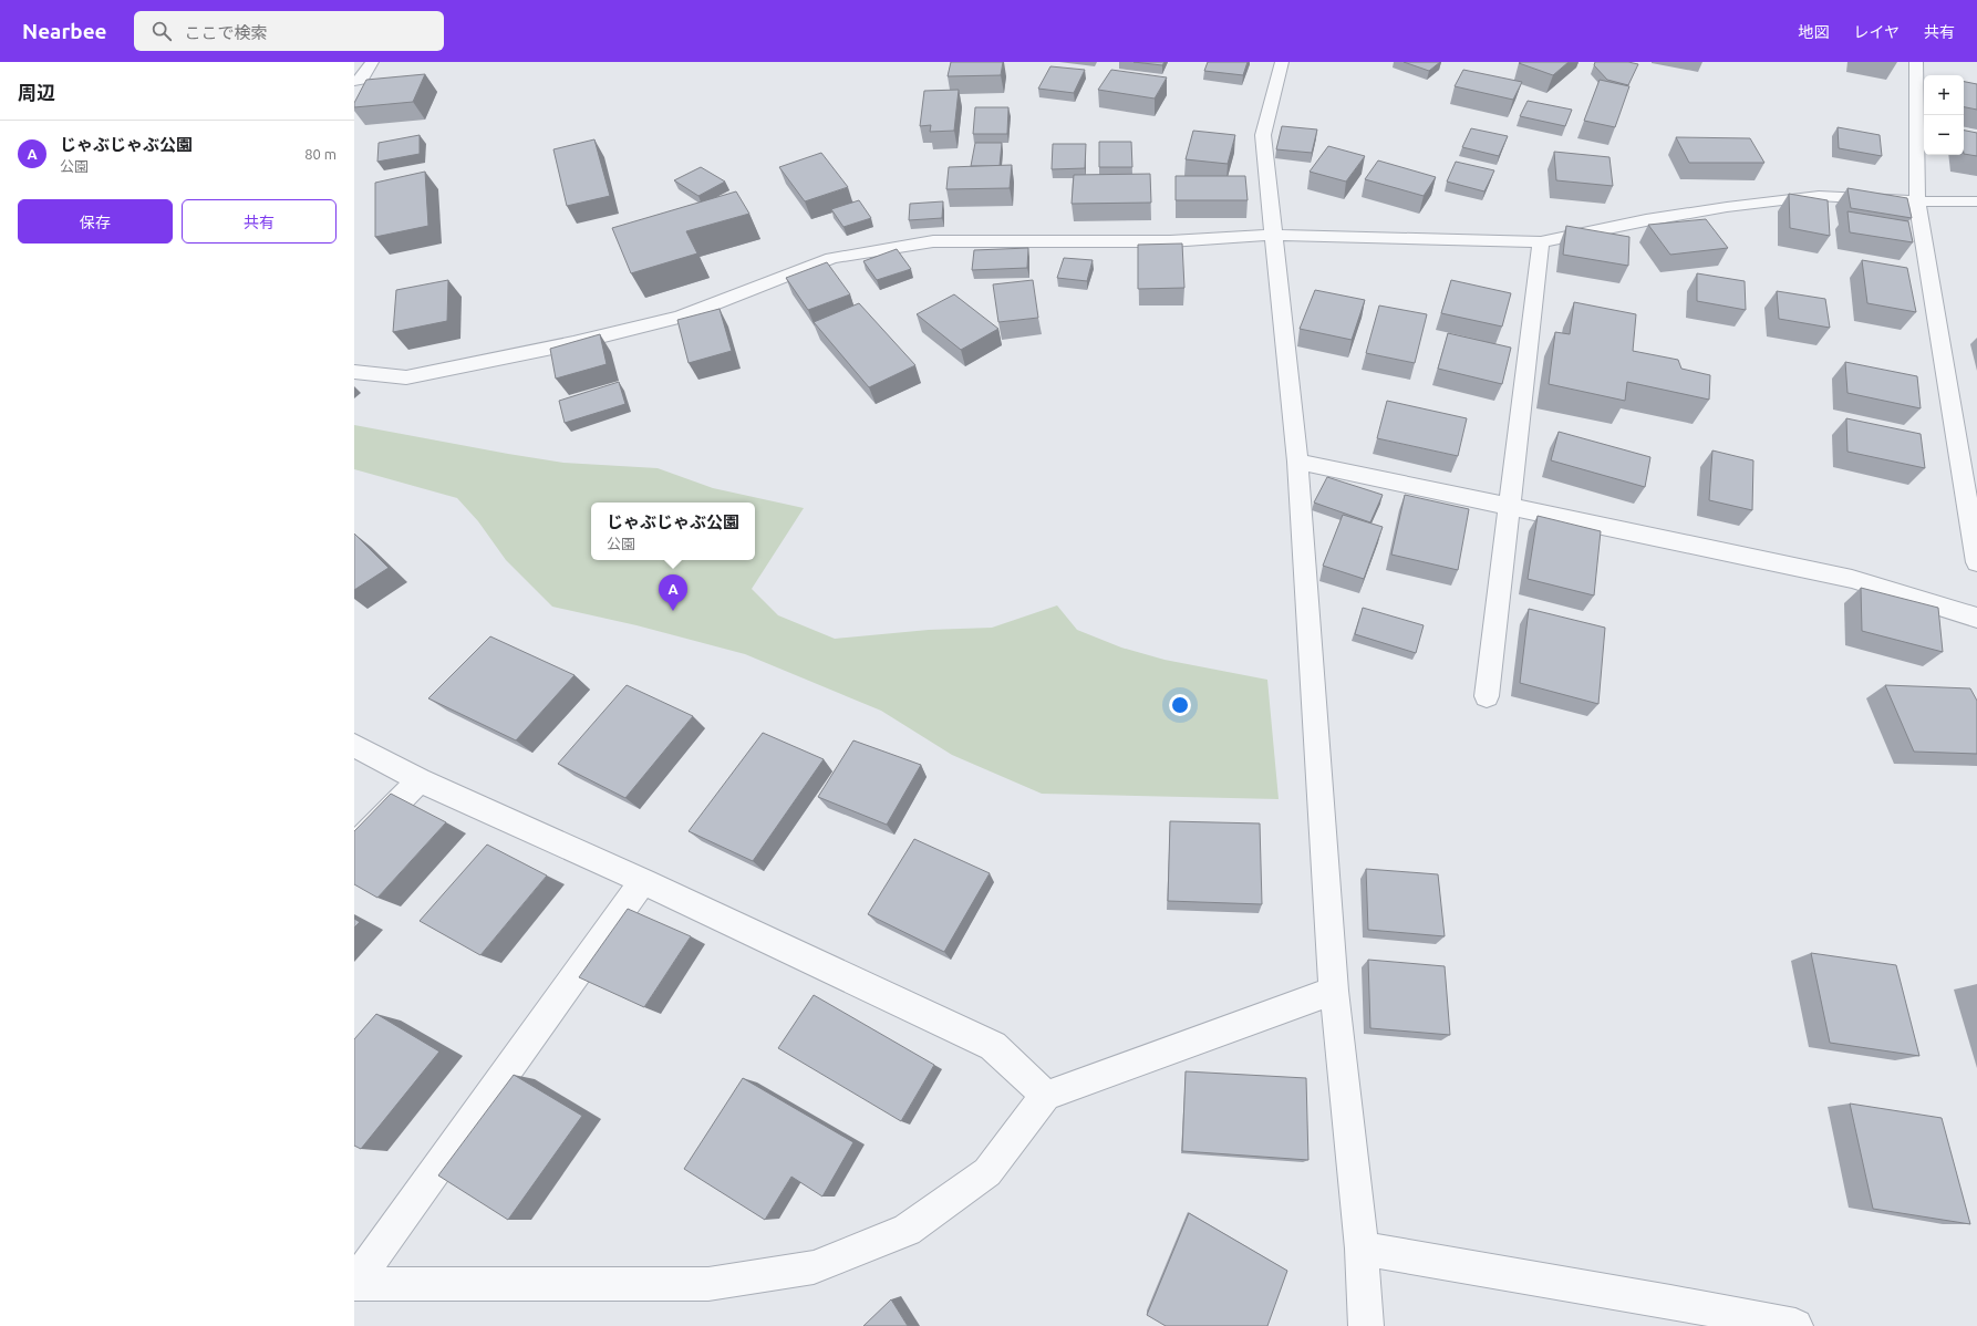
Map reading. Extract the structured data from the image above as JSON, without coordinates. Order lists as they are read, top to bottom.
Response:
{
  "page": {
    "header": "Nearbee",
    "search": "ここで検索",
    "nav": ["地図", "レイヤ", "共有"],
    "heading": "周辺",
    "map_buttons": ["+", "−"],
    "list": [
      {
        "mark": "A",
        "name": "じゃぶじゃぶ公園",
        "note": "公園",
        "value": "80 m"
      }
    ],
    "buttons": ["保存", "共有"],
    "popup": ["じゃぶじゃぶ公園", "公園"],
    "pins": "A"
  }
}
